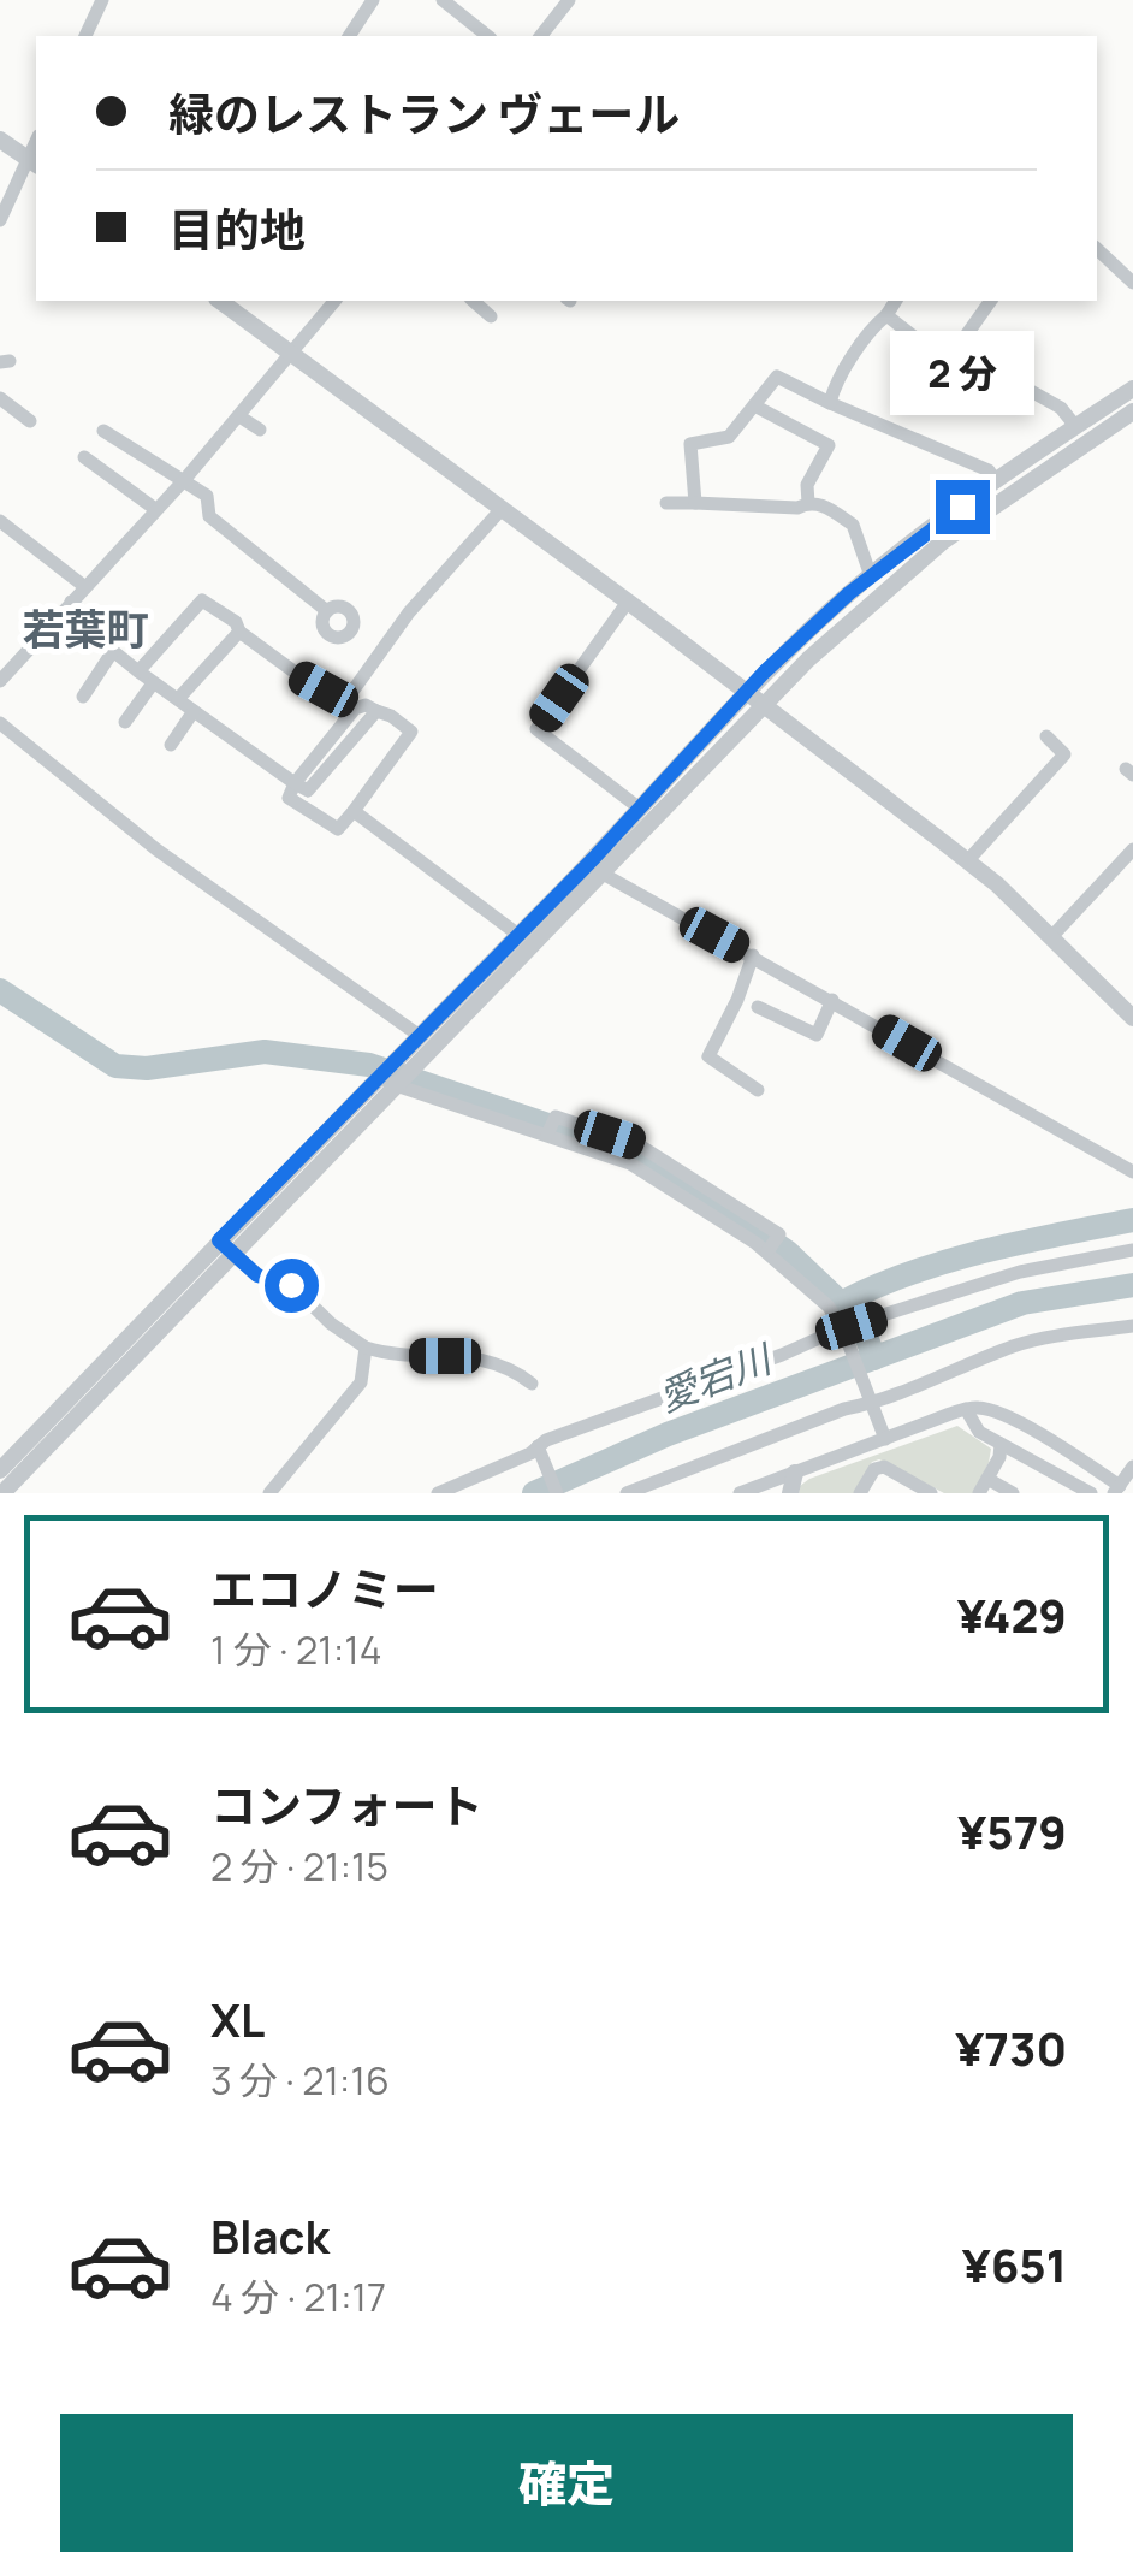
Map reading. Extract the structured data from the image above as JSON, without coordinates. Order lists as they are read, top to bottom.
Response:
{
  "districts": ["若葉町"],
  "water": ["愛宕川"],
  "page": {
    "banner": ["緑のレストラン ヴェール", "目的地"],
    "bubble": "2 分",
    "list": [
      {
        "name": "エコノミー",
        "note": "1 分 · 21:14",
        "value": "¥429"
      },
      {
        "name": "コンフォート",
        "note": "2 分 · 21:15",
        "value": "¥579"
      },
      {
        "name": "XL",
        "note": "3 分 · 21:16",
        "value": "¥730"
      },
      {
        "name": "Black",
        "note": "4 分 · 21:17",
        "value": "¥651"
      }
    ],
    "buttons": "確定"
  }
}
